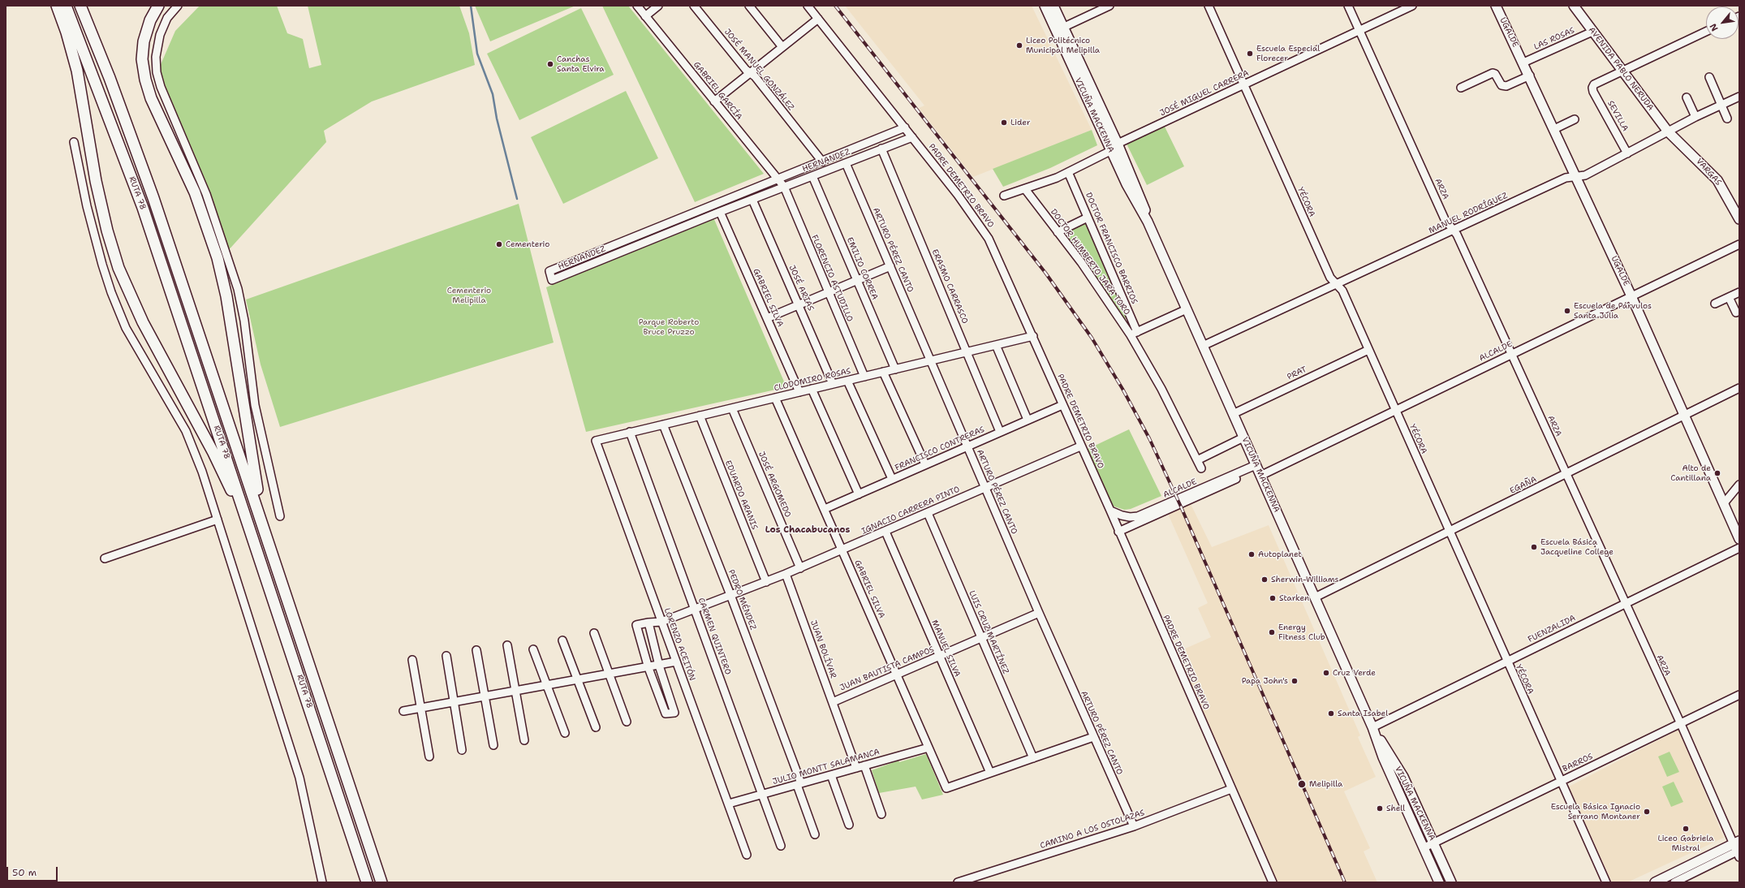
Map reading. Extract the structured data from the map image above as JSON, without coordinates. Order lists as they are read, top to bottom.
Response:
{
  "streets": {
    "highway": ["RUTA 78"],
    "main road": [
      "UGALDE",
      "AVENIDA PABLO NERUDA",
      "VICUÑA MACKENNA",
      "VARGAS"
    ],
    "street": [
      "LAS ROSAS",
      "JOSÉ MANUEL GONZÁLEZ",
      "GABRIEL GARCÍA",
      "JOSÉ MIGUEL CARRERA",
      "SEVILLA",
      "HERNANDEZ",
      "PADRE DEMETRIO BRAVO",
      "ARZA",
      "YÉCORA",
      "MANUEL RODRÍGUEZ",
      "DOCTOR FRANCISCO BARRIOS",
      "ARTURO PÉREZ CANTO",
      "DOCTOR HUMBERTO JARA TORO",
      "EMILIO CORREA",
      "FLORENCIO ASTUDILLO",
      "ERASMO CARRASCO",
      "JOSÉ ARIAS",
      "GABRIEL SILVA",
      "ALCALDE",
      "PRAT",
      "CLODOMIRO ROSAS",
      "FRANCISCO CONTRERAS",
      "JOSÉ ARGOMEDO",
      "EGAÑA",
      "EDUARDO ARANIS",
      "IGNACIO CARRERA PINTO",
      "PEDRO MÉNDEZ",
      "FUENZALIDA",
      "LUIS CRUZ MARTÍNEZ",
      "CARMEN QUINTERO",
      "LORENZO ACEITÓN",
      "MANUEL SILVA",
      "JUAN BOLÍVAR",
      "JUAN BAUTISTA CAMPOS",
      "BARROS",
      "JULIO MONTT SALAMANCA",
      "CAMINO A LOS OSTOLAZAS"
    ]
  },
  "crossings": [
    ["UGALDE", "LAS ROSAS"],
    ["UGALDE", "MANUEL RODRÍGUEZ"],
    ["UGALDE", "ALCALDE"],
    ["UGALDE", "EGAÑA"],
    ["LAS ROSAS", "AVENIDA PABLO NERUDA"],
    ["AVENIDA PABLO NERUDA", "SEVILLA"],
    ["AVENIDA PABLO NERUDA", "VARGAS"],
    ["AVENIDA PABLO NERUDA", "MANUEL RODRÍGUEZ"],
    ["JOSÉ MANUEL GONZÁLEZ", "HERNANDEZ"],
    ["GABRIEL GARCÍA", "HERNANDEZ"],
    ["GABRIEL GARCÍA", "FLORENCIO ASTUDILLO"],
    ["JOSÉ MIGUEL CARRERA", "VICUÑA MACKENNA"],
    ["JOSÉ MIGUEL CARRERA", "ARZA"],
    ["JOSÉ MIGUEL CARRERA", "YÉCORA"],
    ["JOSÉ MIGUEL CARRERA", "DOCTOR FRANCISCO BARRIOS"],
    ["JOSÉ MIGUEL CARRERA", "DOCTOR HUMBERTO JARA TORO"],
    ["VICUÑA MACKENNA", "MANUEL RODRÍGUEZ"],
    ["VICUÑA MACKENNA", "ALCALDE"],
    ["VICUÑA MACKENNA", "PRAT"],
    ["VICUÑA MACKENNA", "EGAÑA"],
    ["VICUÑA MACKENNA", "FUENZALIDA"],
    ["VICUÑA MACKENNA", "BARROS"],
    ["SEVILLA", "MANUEL RODRÍGUEZ"],
    ["HERNANDEZ", "PADRE DEMETRIO BRAVO"],
    ["HERNANDEZ", "ARTURO PÉREZ CANTO"],
    ["HERNANDEZ", "EMILIO CORREA"],
    ["HERNANDEZ", "FLORENCIO ASTUDILLO"],
    ["HERNANDEZ", "ERASMO CARRASCO"],
    ["HERNANDEZ", "JOSÉ ARIAS"],
    ["HERNANDEZ", "GABRIEL SILVA"],
    ["VARGAS", "MANUEL RODRÍGUEZ"],
    ["PADRE DEMETRIO BRAVO", "ALCALDE"],
    ["PADRE DEMETRIO BRAVO", "CLODOMIRO ROSAS"],
    ["PADRE DEMETRIO BRAVO", "FRANCISCO CONTRERAS"],
    ["PADRE DEMETRIO BRAVO", "IGNACIO CARRERA PINTO"],
    ["PADRE DEMETRIO BRAVO", "CAMINO A LOS OSTOLAZAS"],
    ["ARZA", "MANUEL RODRÍGUEZ"],
    ["ARZA", "ALCALDE"],
    ["ARZA", "EGAÑA"],
    ["ARZA", "FUENZALIDA"],
    ["ARZA", "BARROS"],
    ["YÉCORA", "MANUEL RODRÍGUEZ"],
    ["YÉCORA", "ALCALDE"],
    ["YÉCORA", "PRAT"],
    ["YÉCORA", "EGAÑA"],
    ["YÉCORA", "FUENZALIDA"],
    ["YÉCORA", "BARROS"],
    ["DOCTOR FRANCISCO BARRIOS", "DOCTOR HUMBERTO JARA TORO"],
    ["ARTURO PÉREZ CANTO", "CLODOMIRO ROSAS"],
    ["ARTURO PÉREZ CANTO", "FRANCISCO CONTRERAS"],
    ["ARTURO PÉREZ CANTO", "IGNACIO CARRERA PINTO"],
    ["ARTURO PÉREZ CANTO", "JUAN BAUTISTA CAMPOS"],
    ["ARTURO PÉREZ CANTO", "CAMINO A LOS OSTOLAZAS"],
    ["EMILIO CORREA", "CLODOMIRO ROSAS"],
    ["FLORENCIO ASTUDILLO", "CLODOMIRO ROSAS"],
    ["ERASMO CARRASCO", "CLODOMIRO ROSAS"],
    ["ERASMO CARRASCO", "FRANCISCO CONTRERAS"],
    ["JOSÉ ARIAS", "CLODOMIRO ROSAS"],
    ["GABRIEL SILVA", "CLODOMIRO ROSAS"],
    ["GABRIEL SILVA", "FRANCISCO CONTRERAS"],
    ["GABRIEL SILVA", "IGNACIO CARRERA PINTO"],
    ["GABRIEL SILVA", "MANUEL SILVA"],
    ["GABRIEL SILVA", "JUAN BAUTISTA CAMPOS"],
    ["GABRIEL SILVA", "JULIO MONTT SALAMANCA"],
    ["CLODOMIRO ROSAS", "JOSÉ ARGOMEDO"],
    ["CLODOMIRO ROSAS", "EDUARDO ARANIS"],
    ["CLODOMIRO ROSAS", "PEDRO MÉNDEZ"],
    ["CLODOMIRO ROSAS", "CARMEN QUINTERO"],
    ["CLODOMIRO ROSAS", "LORENZO ACEITÓN"],
    ["JOSÉ ARGOMEDO", "IGNACIO CARRERA PINTO"],
    ["EDUARDO ARANIS", "IGNACIO CARRERA PINTO"],
    ["IGNACIO CARRERA PINTO", "PEDRO MÉNDEZ"],
    ["IGNACIO CARRERA PINTO", "LUIS CRUZ MARTÍNEZ"],
    ["IGNACIO CARRERA PINTO", "CARMEN QUINTERO"],
    ["IGNACIO CARRERA PINTO", "LORENZO ACEITÓN"],
    ["IGNACIO CARRERA PINTO", "MANUEL SILVA"],
    ["IGNACIO CARRERA PINTO", "JUAN BOLÍVAR"],
    ["PEDRO MÉNDEZ", "JULIO MONTT SALAMANCA"],
    ["LUIS CRUZ MARTÍNEZ", "JUAN BAUTISTA CAMPOS"],
    ["CARMEN QUINTERO", "JULIO MONTT SALAMANCA"],
    ["LORENZO ACEITÓN", "JULIO MONTT SALAMANCA"],
    ["MANUEL SILVA", "JUAN BAUTISTA CAMPOS"],
    ["JUAN BOLÍVAR", "JUAN BAUTISTA CAMPOS"],
    ["JUAN BOLÍVAR", "JULIO MONTT SALAMANCA"]
  ],
  "districts": ["Los Chacabucanos"],
  "parks": ["Cementerio Melipilla", "Parque Roberto Bruce Pruzzo"],
  "places": [
    "Liceo Politécnico Municipal Melipilla",
    "Escuela Especial Florecer",
    "Canchas Santa Elvira",
    "Lider",
    "Cementerio",
    "Escuela de Párvulos Santa Julia",
    "Alto de Cantillana",
    "Escuela Básica Jacqueline College",
    "Autoplanet",
    "Sherwin-Williams",
    "Starken",
    "Energy Fitness Club",
    "Cruz Verde",
    "Papa John's",
    "Santa Isabel",
    "Melipilla",
    "Shell",
    "Escuela Básica Ignacio Serrano Montaner",
    "Liceo Gabriela Mistral"
  ],
  "scale_bar": "50 m",
  "north": "bottom left"
}
